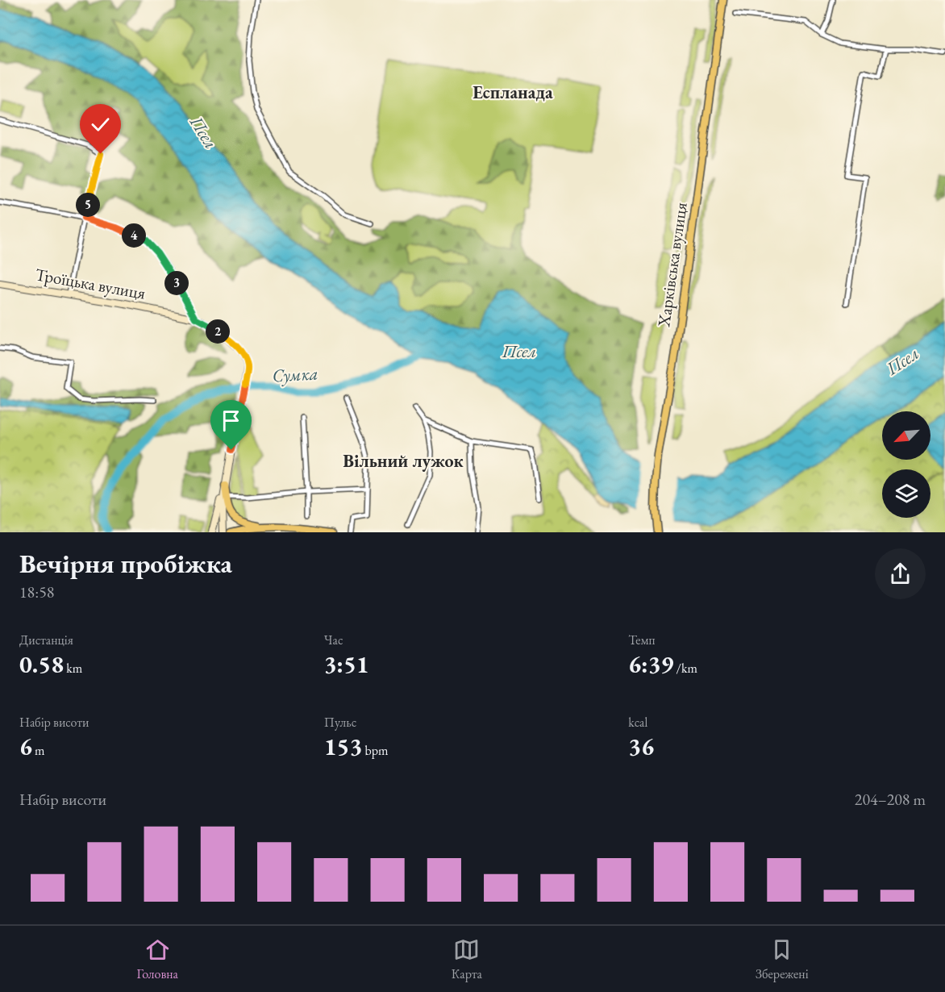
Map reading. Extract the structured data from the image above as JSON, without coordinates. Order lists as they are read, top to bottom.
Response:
{
  "streets": {
    "main road": ["Харківська вулиця", "Троїцька вулиця"]
  },
  "districts": ["Еспланада", "Вільний лужок"],
  "water": ["Псел", "Сумка"],
  "north": "bottom left",
  "page": {
    "pins": [
      "5",
      "4",
      "3",
      "2"
    ],
    "heading": ["Вечірня пробіжка", "18:58"],
    "stats": [
      ["Дистанція", "0.58 km"],
      ["Час", "3:51"],
      ["Темп", "6:39 /km"],
      ["Набір висоти", "6 m"],
      ["Пульс", "153 bpm"],
      ["kcal", "36"]
    ],
    "chart": ["Набір висоти", "204–208 m"],
    "tabs": ["Головна", "Карта", "Збережені"]
  }
}
